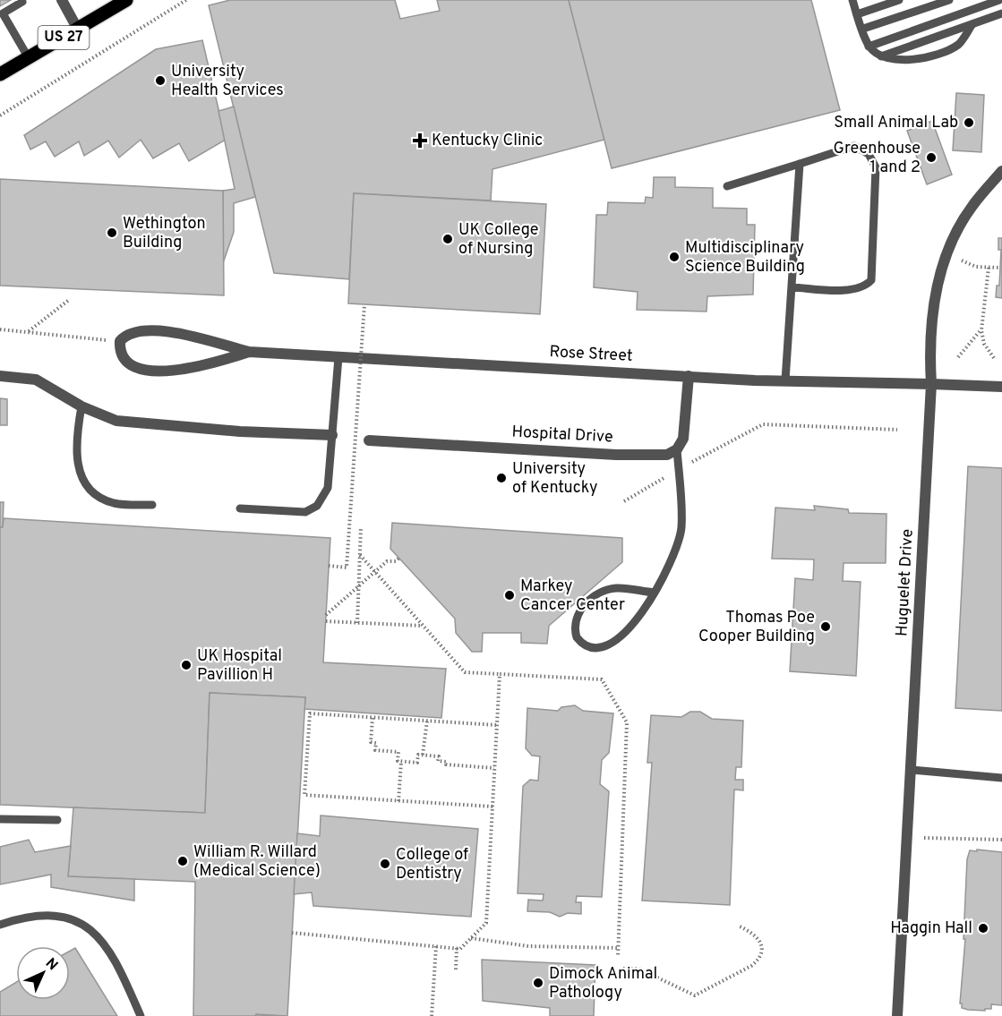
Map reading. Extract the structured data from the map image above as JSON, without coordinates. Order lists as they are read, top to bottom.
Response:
{
  "streets": {
    "main road": ["US 27"],
    "street": ["Rose Street", "Hospital Drive", "Huguelet Drive"]
  },
  "crossings": [
    ["Rose Street", "Huguelet Drive"]
  ],
  "places": {
    "other": [
      "University Health Services",
      "Small Animal Lab",
      "Greenhouse 1 and 2",
      "Wethington Building",
      "UK College of Nursing",
      "Multidisciplinary Science Building",
      "University of Kentucky",
      "Markey Cancer Center",
      "Thomas Poe Cooper Building",
      "UK Hospital Pavillion H",
      "William R. Willard (Medical Science)",
      "College of Dentistry",
      "Haggin Hall",
      "Dimock Animal Pathology"
    ],
    "health": ["Kentucky Clinic"]
  },
  "north": "top right"
}
